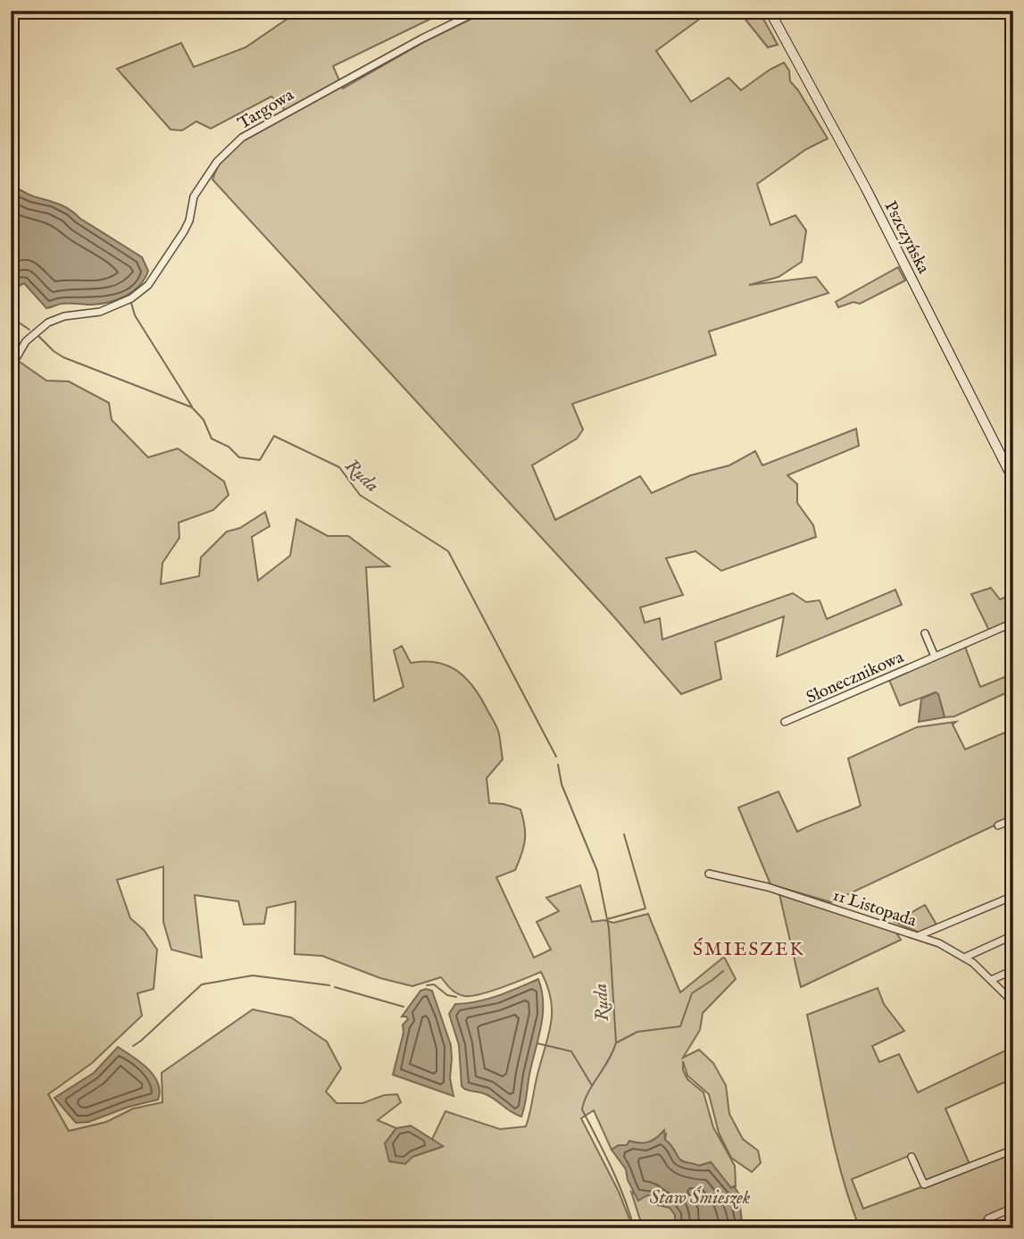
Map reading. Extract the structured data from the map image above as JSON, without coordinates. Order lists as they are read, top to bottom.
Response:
{
  "streets": {
    "main road": ["Pszczyńska"],
    "street": ["Targowa", "Słonecznikowa", "11 Listopada"]
  },
  "districts": ["ŚMIESZEK"],
  "water": ["Ruda", "Staw Śmieszek"]
}
